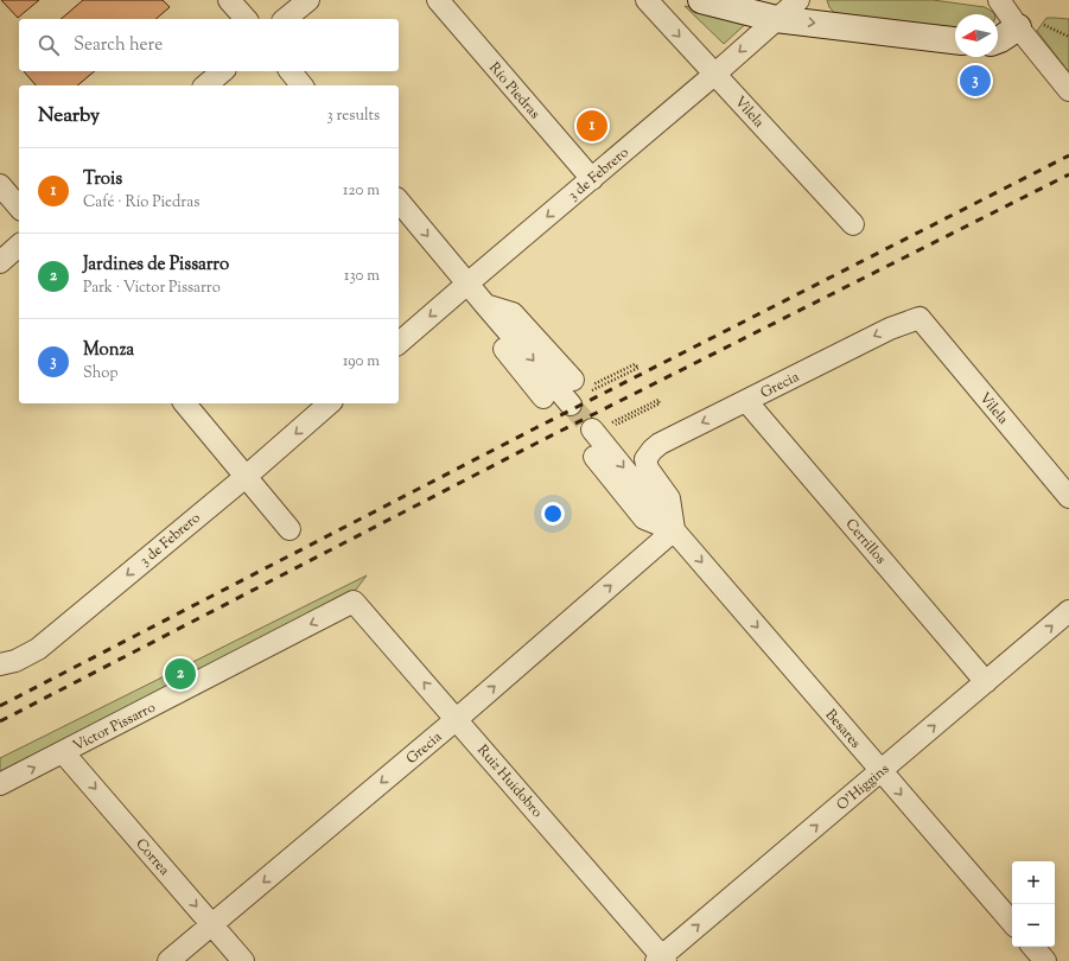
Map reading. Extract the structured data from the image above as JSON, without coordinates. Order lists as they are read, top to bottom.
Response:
{
  "streets": {
    "street": [
      "Río Piedras",
      "Vilela",
      "3 de Febrero",
      "Grecia",
      "Cerrillos",
      "Víctor Pissarro",
      "Besares",
      "Ruiz Huidobro",
      "O'Higgins",
      "Correa"
    ]
  },
  "crossings": [
    ["Río Piedras", "3 de Febrero"],
    ["Vilela", "3 de Febrero"],
    ["Vilela", "Grecia"],
    ["Grecia", "Cerrillos"],
    ["Grecia", "Besares"],
    ["Grecia", "Ruiz Huidobro"],
    ["Grecia", "Correa"],
    ["Cerrillos", "O'Higgins"],
    ["Víctor Pissarro", "Ruiz Huidobro"],
    ["Víctor Pissarro", "Correa"],
    ["Besares", "O'Higgins"],
    ["Ruiz Huidobro", "O'Higgins"]
  ],
  "one_way": [
    "3 de Febrero",
    "Besares",
    "O'Higgins",
    "Correa"
  ],
  "north": "left",
  "page": {
    "search": "Search here",
    "pins": ["3", "1", "2"],
    "heading": ["Nearby", "3 results"],
    "list": [
      {
        "mark": "1",
        "name": "Trois",
        "note": "Café · Río Piedras",
        "value": "120 m"
      },
      {
        "mark": "2",
        "name": "Jardines de Pissarro",
        "note": "Park · Víctor Pissarro",
        "value": "130 m"
      },
      {
        "mark": "3",
        "name": "Monza",
        "note": "Shop",
        "value": "190 m"
      }
    ],
    "map_buttons": ["+", "−"]
  }
}
